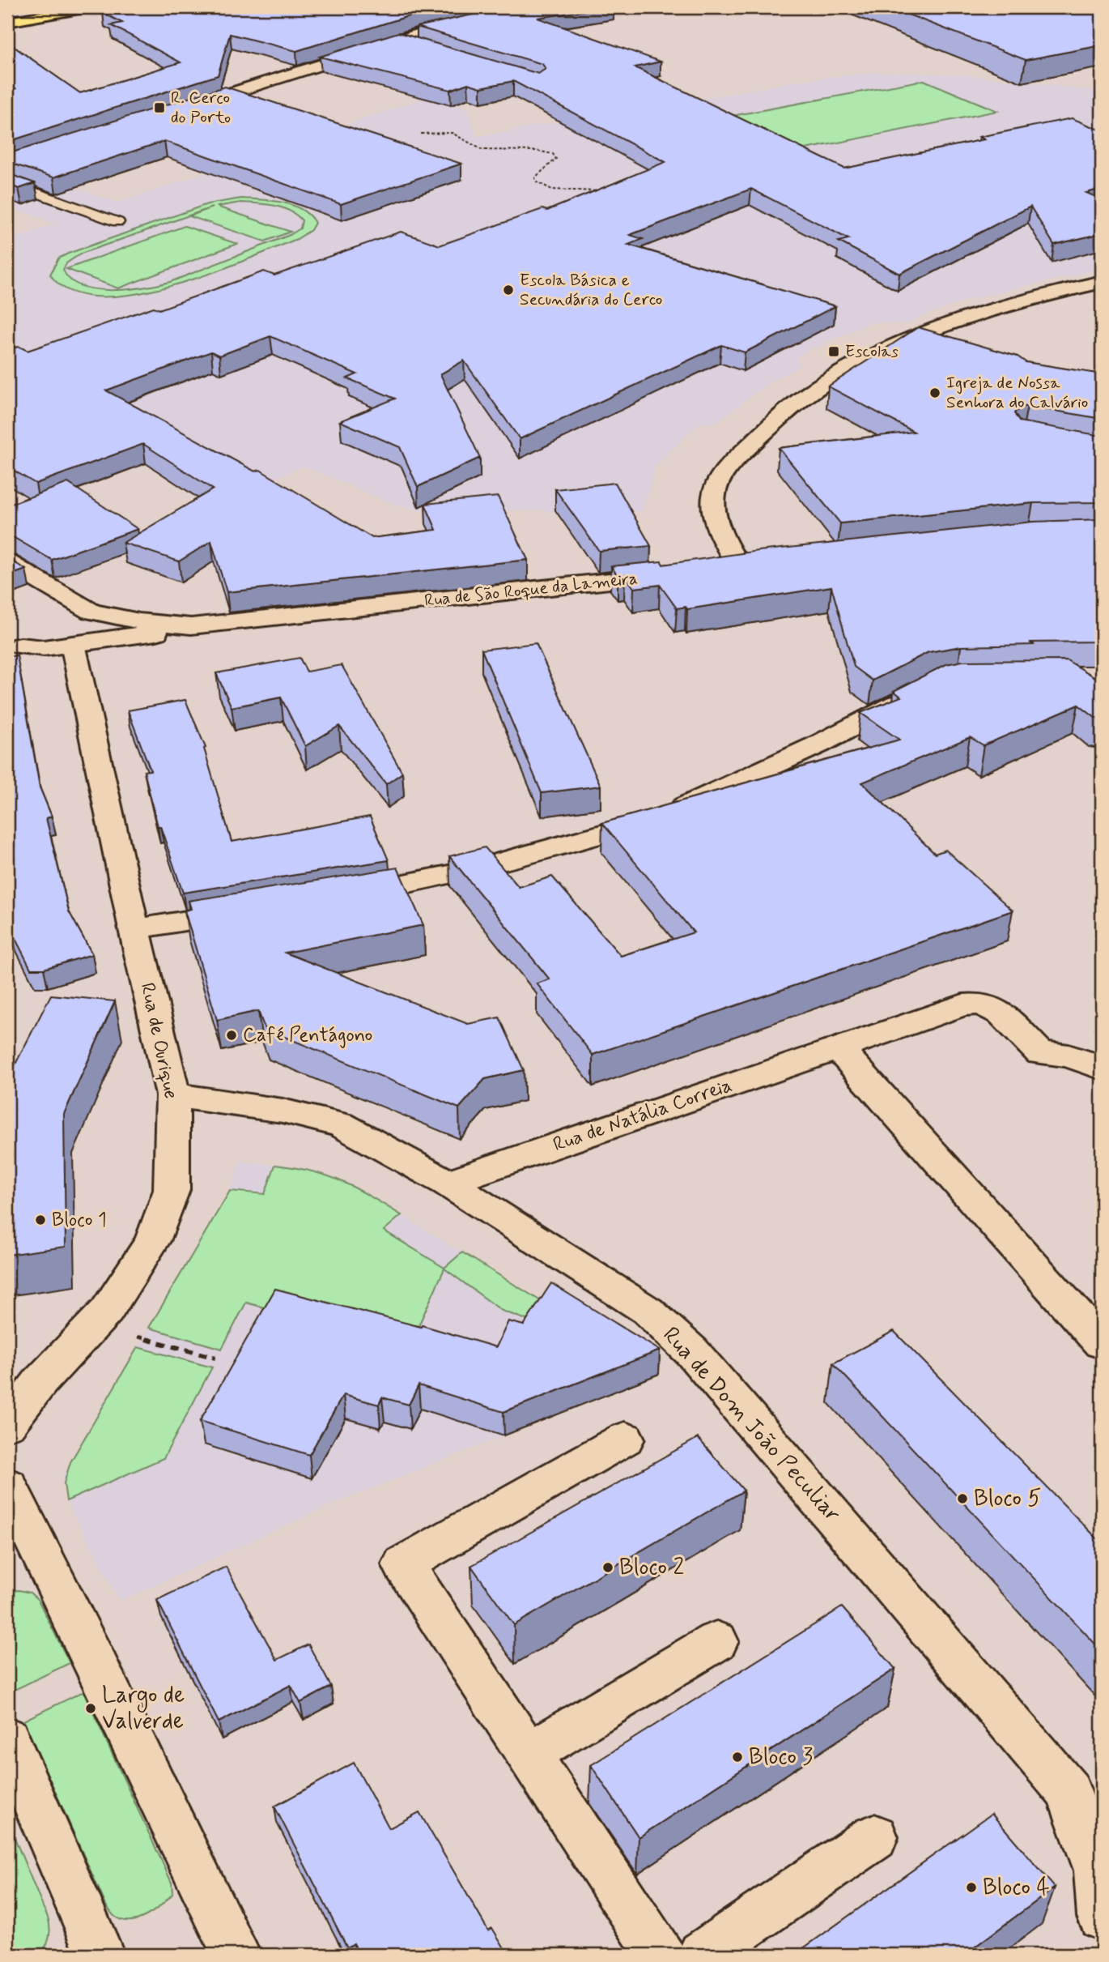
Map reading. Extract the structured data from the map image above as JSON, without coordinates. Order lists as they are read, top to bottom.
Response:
{
  "streets": {
    "street": [
      "Rua de São Roque da Lameira",
      "Rua de Ourique",
      "Rua de Natália Correia",
      "Rua de Dom João Peculiar"
    ]
  },
  "crossings": [
    ["Rua de Ourique", "Rua de Dom João Peculiar"],
    ["Rua de Natália Correia", "Rua de Dom João Peculiar"]
  ],
  "places": {
    "transit": ["R. Cerco do Porto", "Escolas"],
    "other": [
      "Escola Básica e Secundária do Cerco",
      "Igreja de Nossa Senhora do Calvário",
      "Café Pentágono",
      "Bloco 1",
      "Bloco 5",
      "Bloco 2",
      "Largo de Valverde",
      "Bloco 3",
      "Bloco 4"
    ]
  }
}
